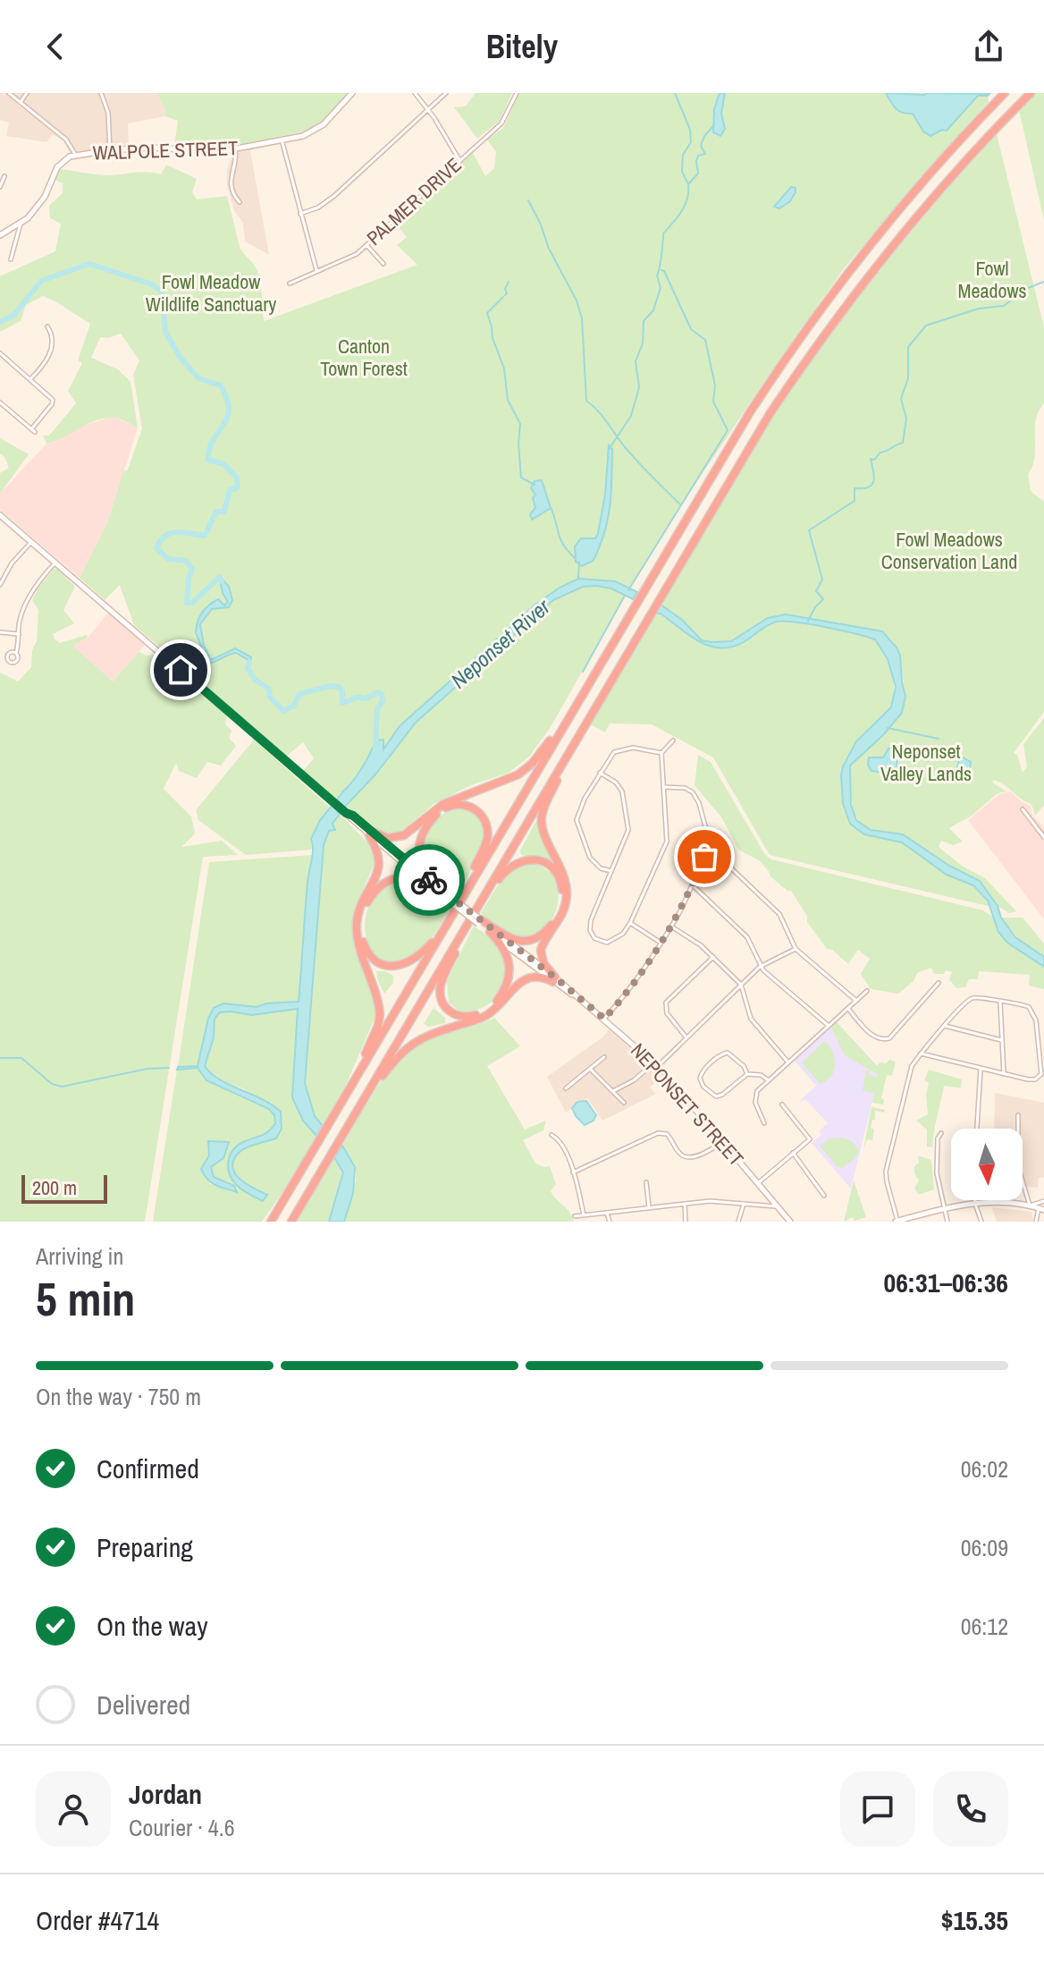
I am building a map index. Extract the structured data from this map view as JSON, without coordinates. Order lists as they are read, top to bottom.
{
  "streets": {
    "main road": ["WALPOLE STREET", "NEPONSET STREET"],
    "street": ["PALMER DRIVE"]
  },
  "water": ["Neponset River"],
  "parks": [
    "Fowl Meadows",
    "Fowl Meadow Wildlife Sanctuary",
    "Canton Town Forest",
    "Fowl Meadows Conservation Land",
    "Neponset Valley Lands"
  ],
  "scale_bar": "200 m",
  "north": "bottom",
  "page": {
    "header": "Bitely",
    "scale": "200 m",
    "heading": ["5 min", "Arriving in", "06:31–06:36"],
    "panel": [
      "Jordan",
      "Courier · 4.6",
      "Order #4714",
      "$15.35"
    ],
    "bar": "On the way · 750 m",
    "list": [
      ["Confirmed", "06:02"],
      ["Preparing", "06:09"],
      ["On the way", "06:12"],
      "Delivered"
    ]
  }
}
